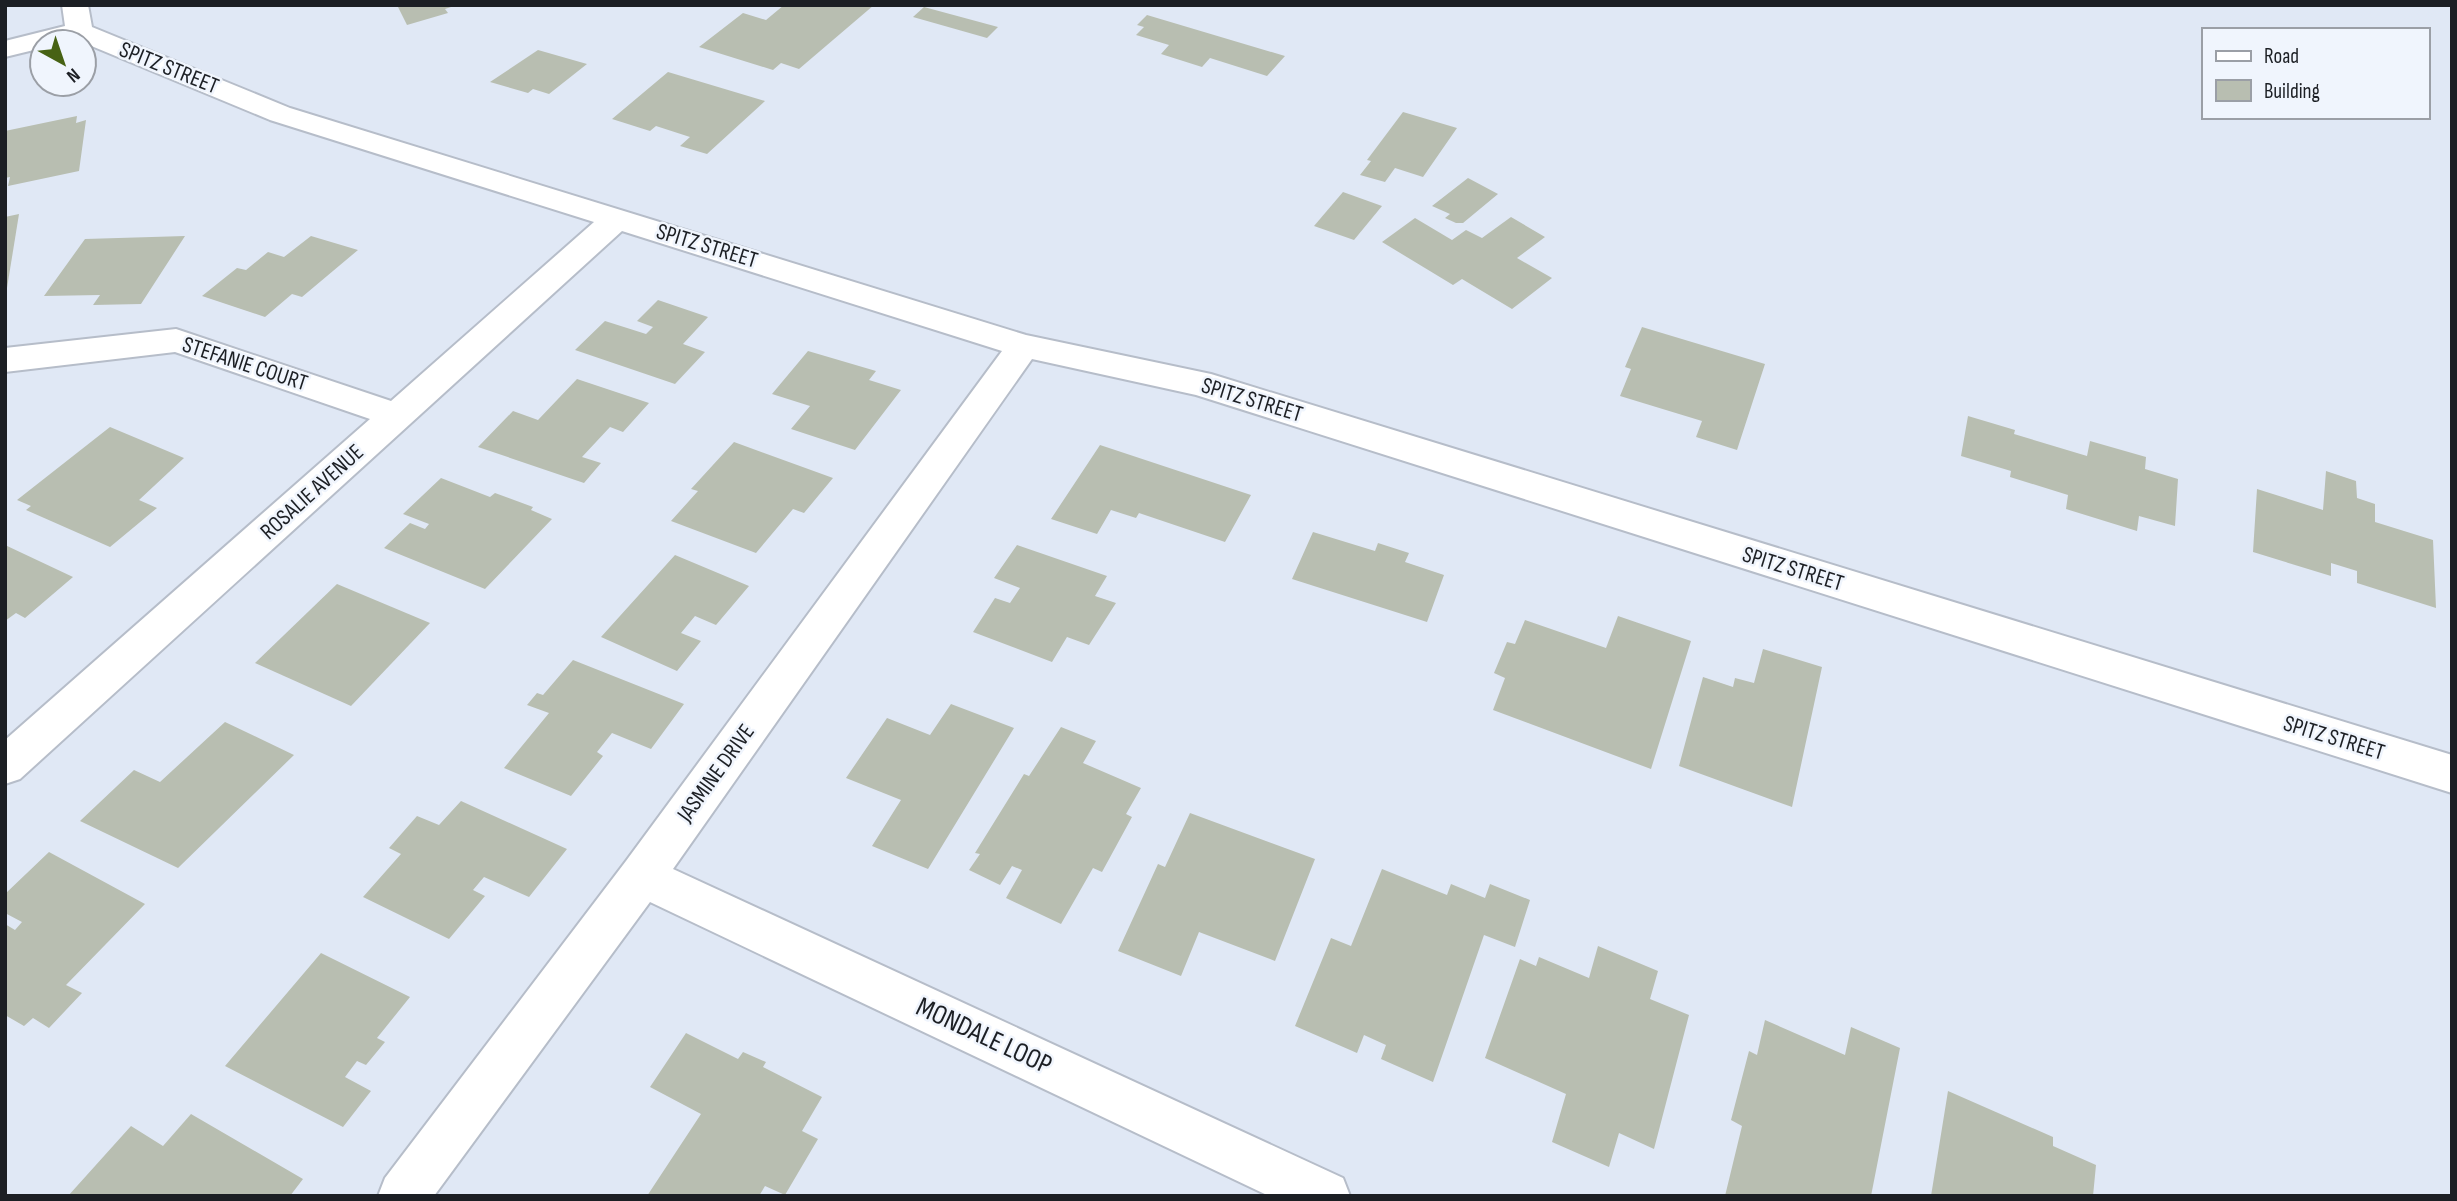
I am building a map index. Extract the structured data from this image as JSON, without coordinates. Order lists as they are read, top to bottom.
{
  "streets": {
    "street": [
      "SPITZ STREET",
      "STEFANIE COURT",
      "ROSALIE AVENUE",
      "JASMINE DRIVE",
      "MONDALE LOOP"
    ]
  },
  "crossings": [
    ["SPITZ STREET", "ROSALIE AVENUE"],
    ["SPITZ STREET", "JASMINE DRIVE"],
    ["STEFANIE COURT", "ROSALIE AVENUE"],
    ["JASMINE DRIVE", "MONDALE LOOP"]
  ],
  "legend": ["Road", "Building"],
  "north": "bottom right"
}
